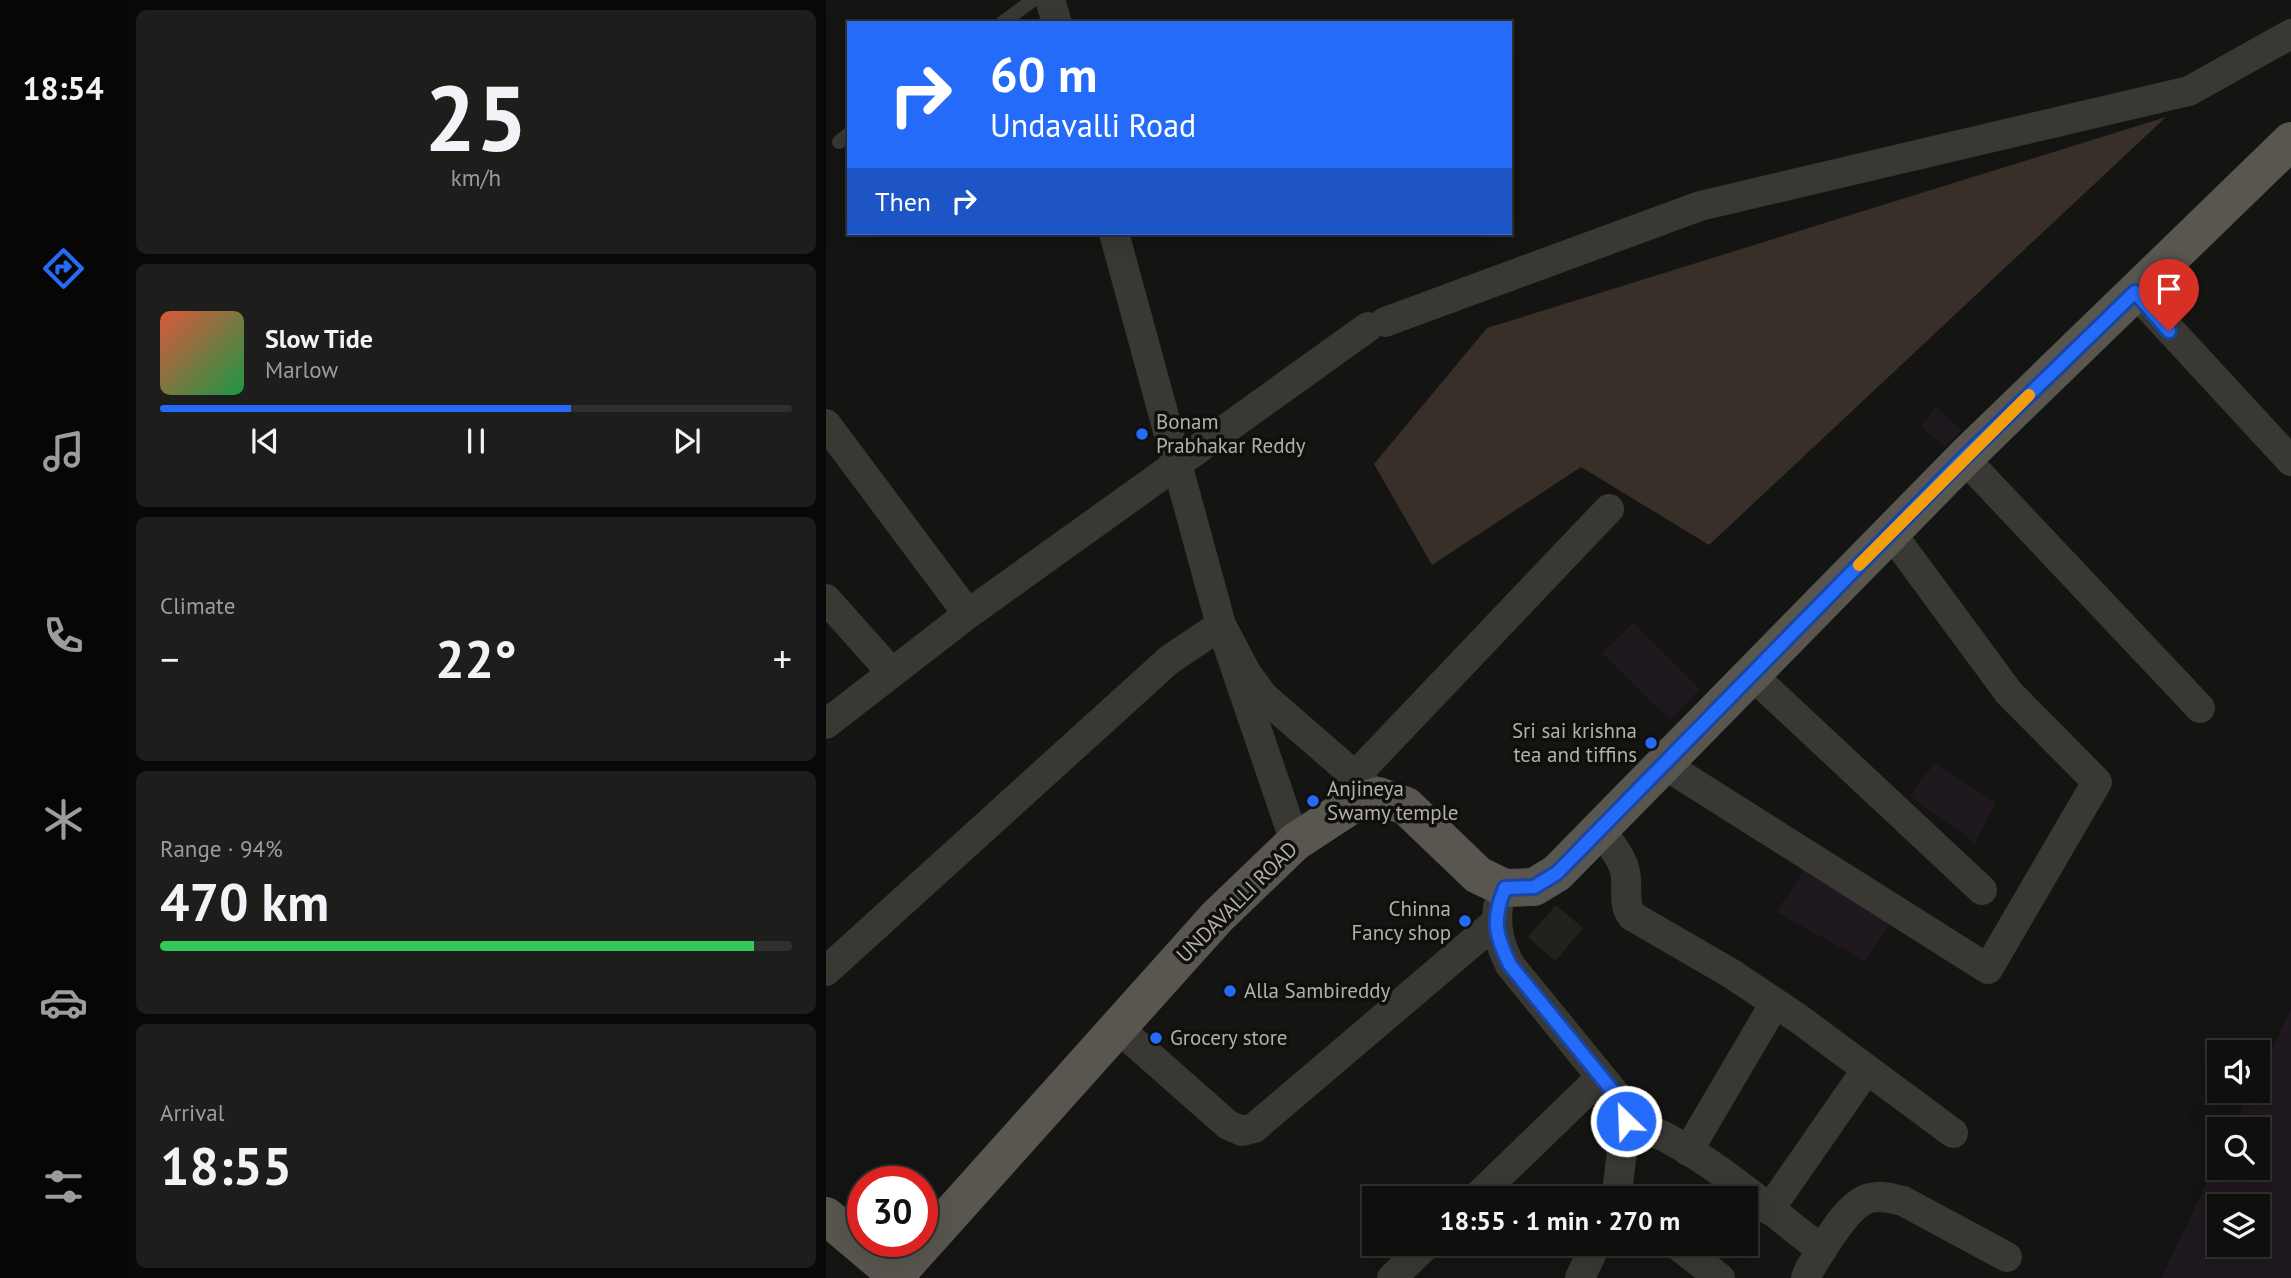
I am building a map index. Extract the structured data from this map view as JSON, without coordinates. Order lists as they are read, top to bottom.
{
  "streets": {
    "main road": ["UNDAVALLI ROAD"]
  },
  "places": [
    "Bonam Prabhakar Reddy",
    "Sri sai krishna tea and tiffins",
    "Anjineya Swamy temple",
    "Chinna Fancy shop",
    "Alla Sambireddy",
    "Grocery store"
  ],
  "page": {
    "tabs": "18:54",
    "tile": [
      ["25", "km/h"],
      "Climate",
      ["Range · 94%", "470 km"],
      ["Arrival", "18:55"]
    ],
    "turn": ["60 m", "Undavalli Road"],
    "then": "Then",
    "song": ["Slow Tide", "Marlow"],
    "heat": ["−", "22°", "+"],
    "limit": "30",
    "trip": "18:55 · 1 min · 270 m"
  }
}
